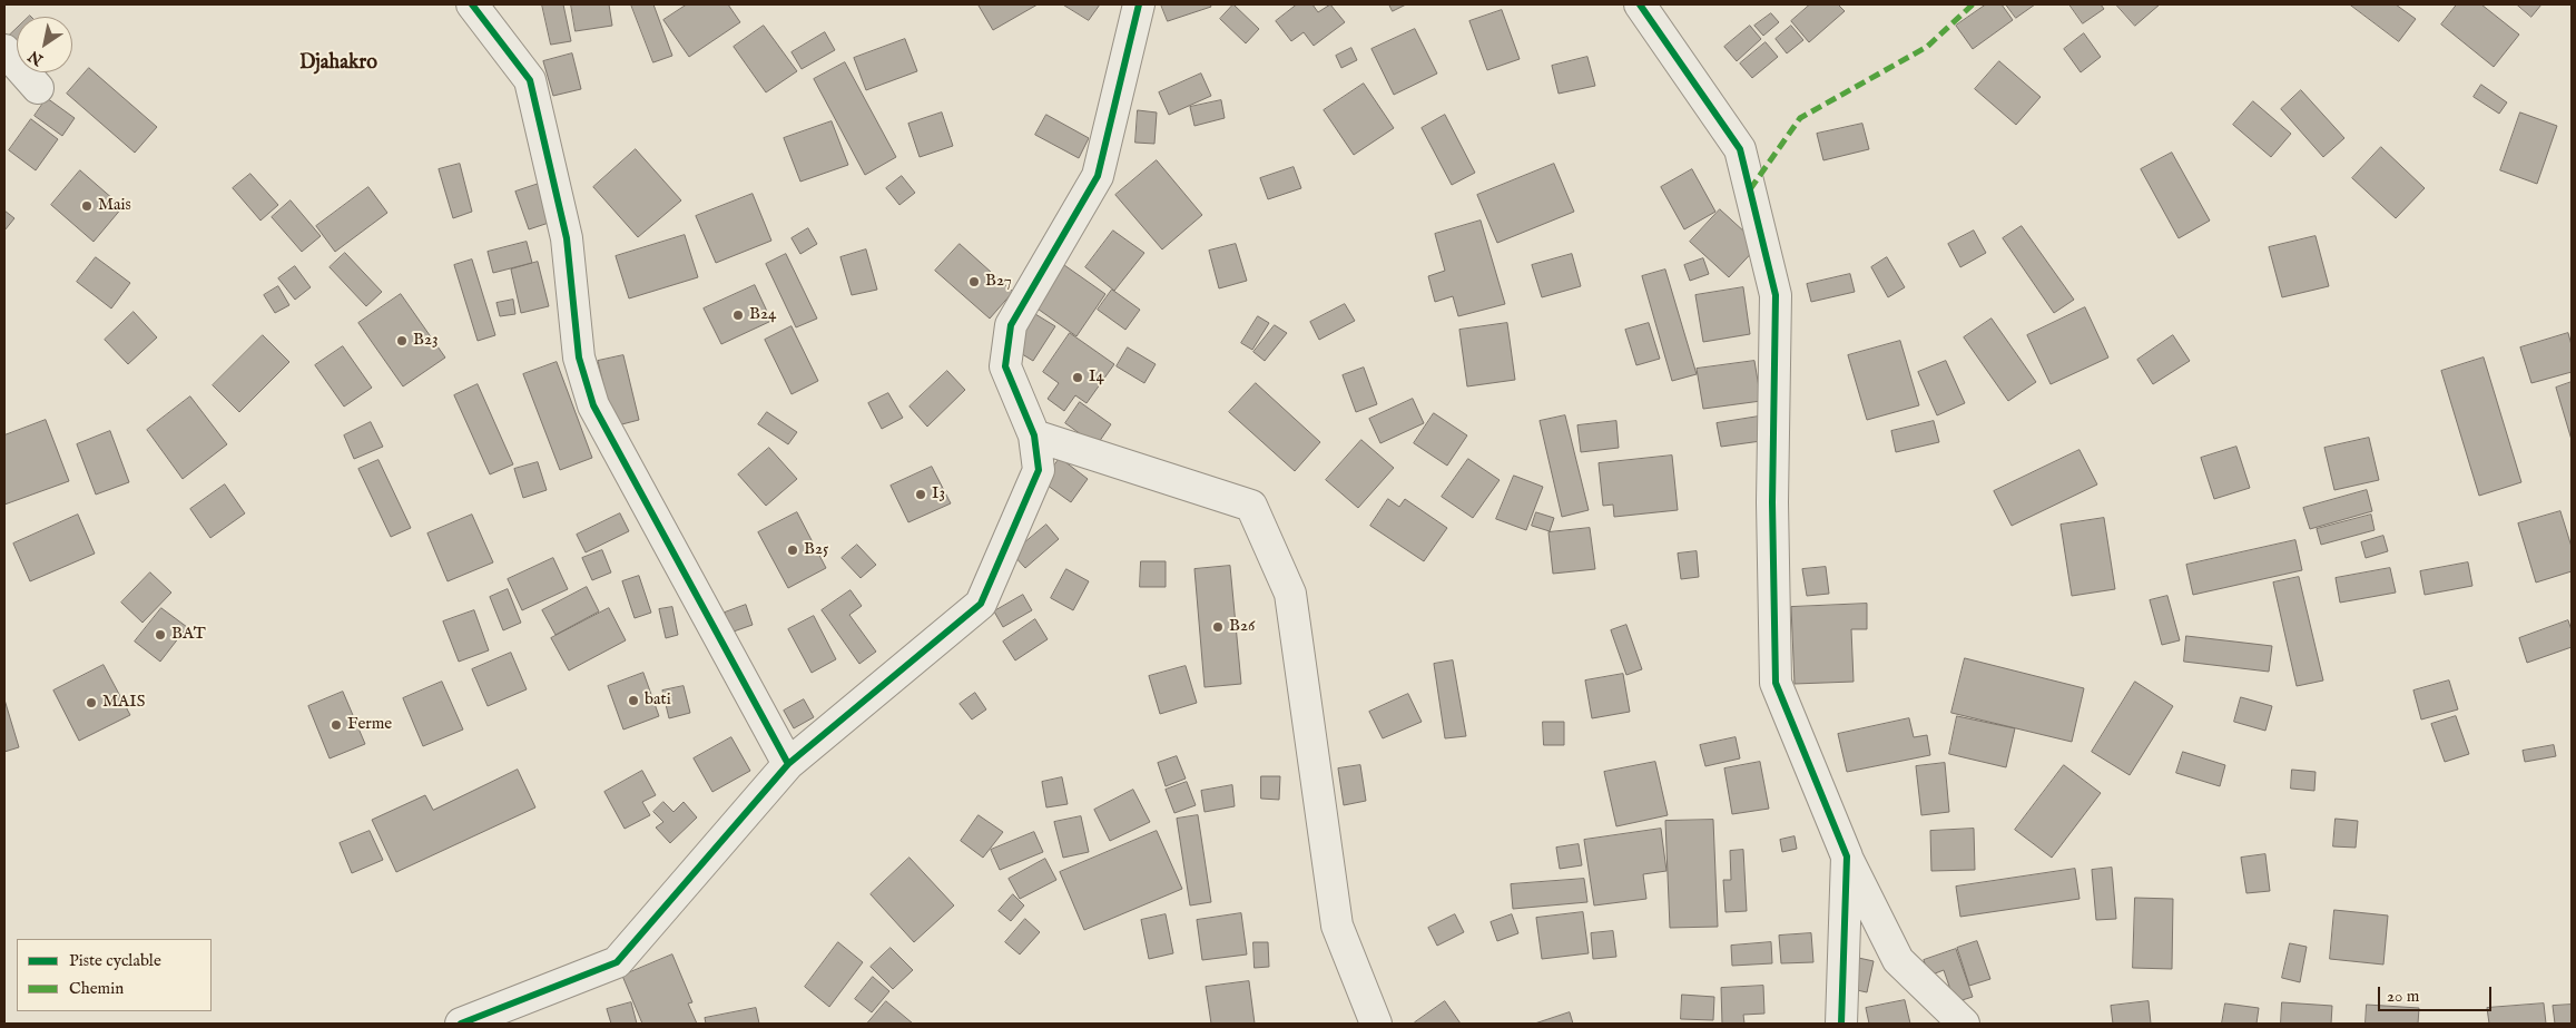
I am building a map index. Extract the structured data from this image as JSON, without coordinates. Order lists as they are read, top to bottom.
{
  "districts": ["Djahakro"],
  "places": [
    "Mais",
    "B27",
    "B24",
    "B23",
    "I4",
    "I3",
    "B25",
    "B26",
    "BAT",
    "bati",
    "MAIS",
    "Ferme"
  ],
  "legend": ["Piste cyclable", "Chemin"],
  "scale_bar": "20 m",
  "north": "bottom left"
}
